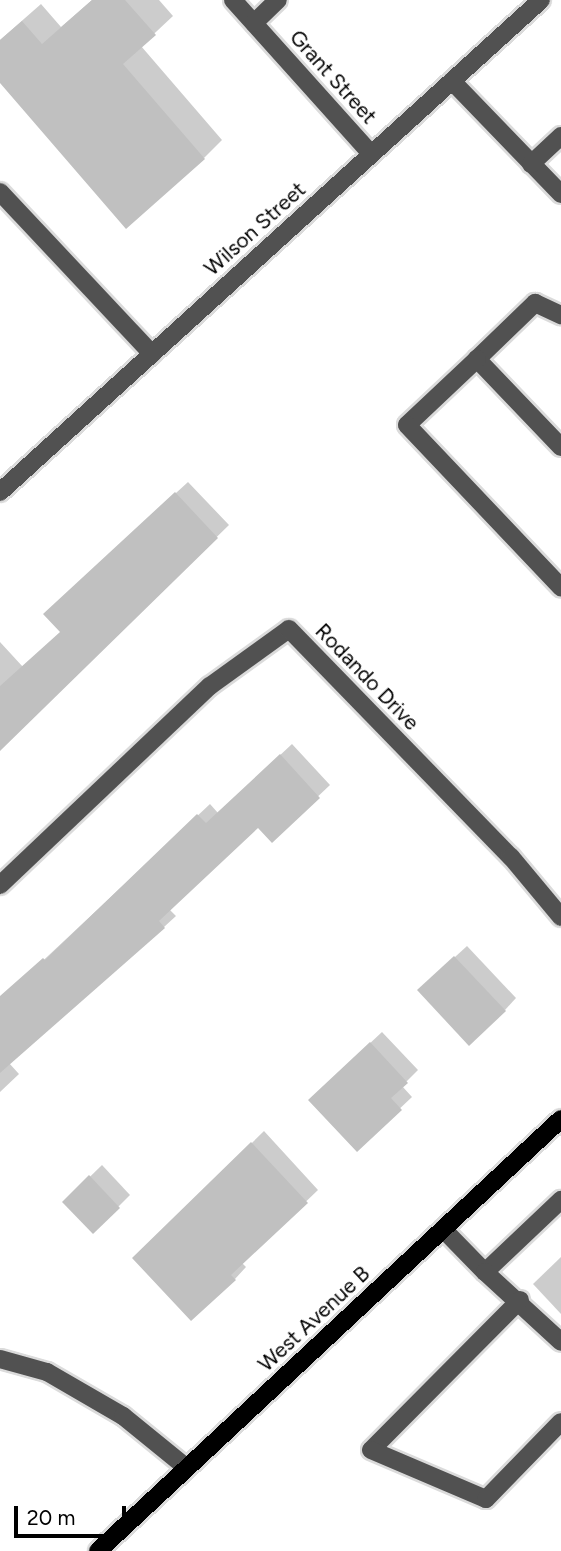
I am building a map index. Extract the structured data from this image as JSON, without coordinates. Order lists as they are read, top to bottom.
{
  "streets": {
    "main road": ["West Avenue B"],
    "street": ["Grant Street", "Wilson Street", "Rodando Drive"]
  },
  "crossings": [
    ["Grant Street", "Wilson Street"]
  ],
  "scale_bar": "20 m"
}
